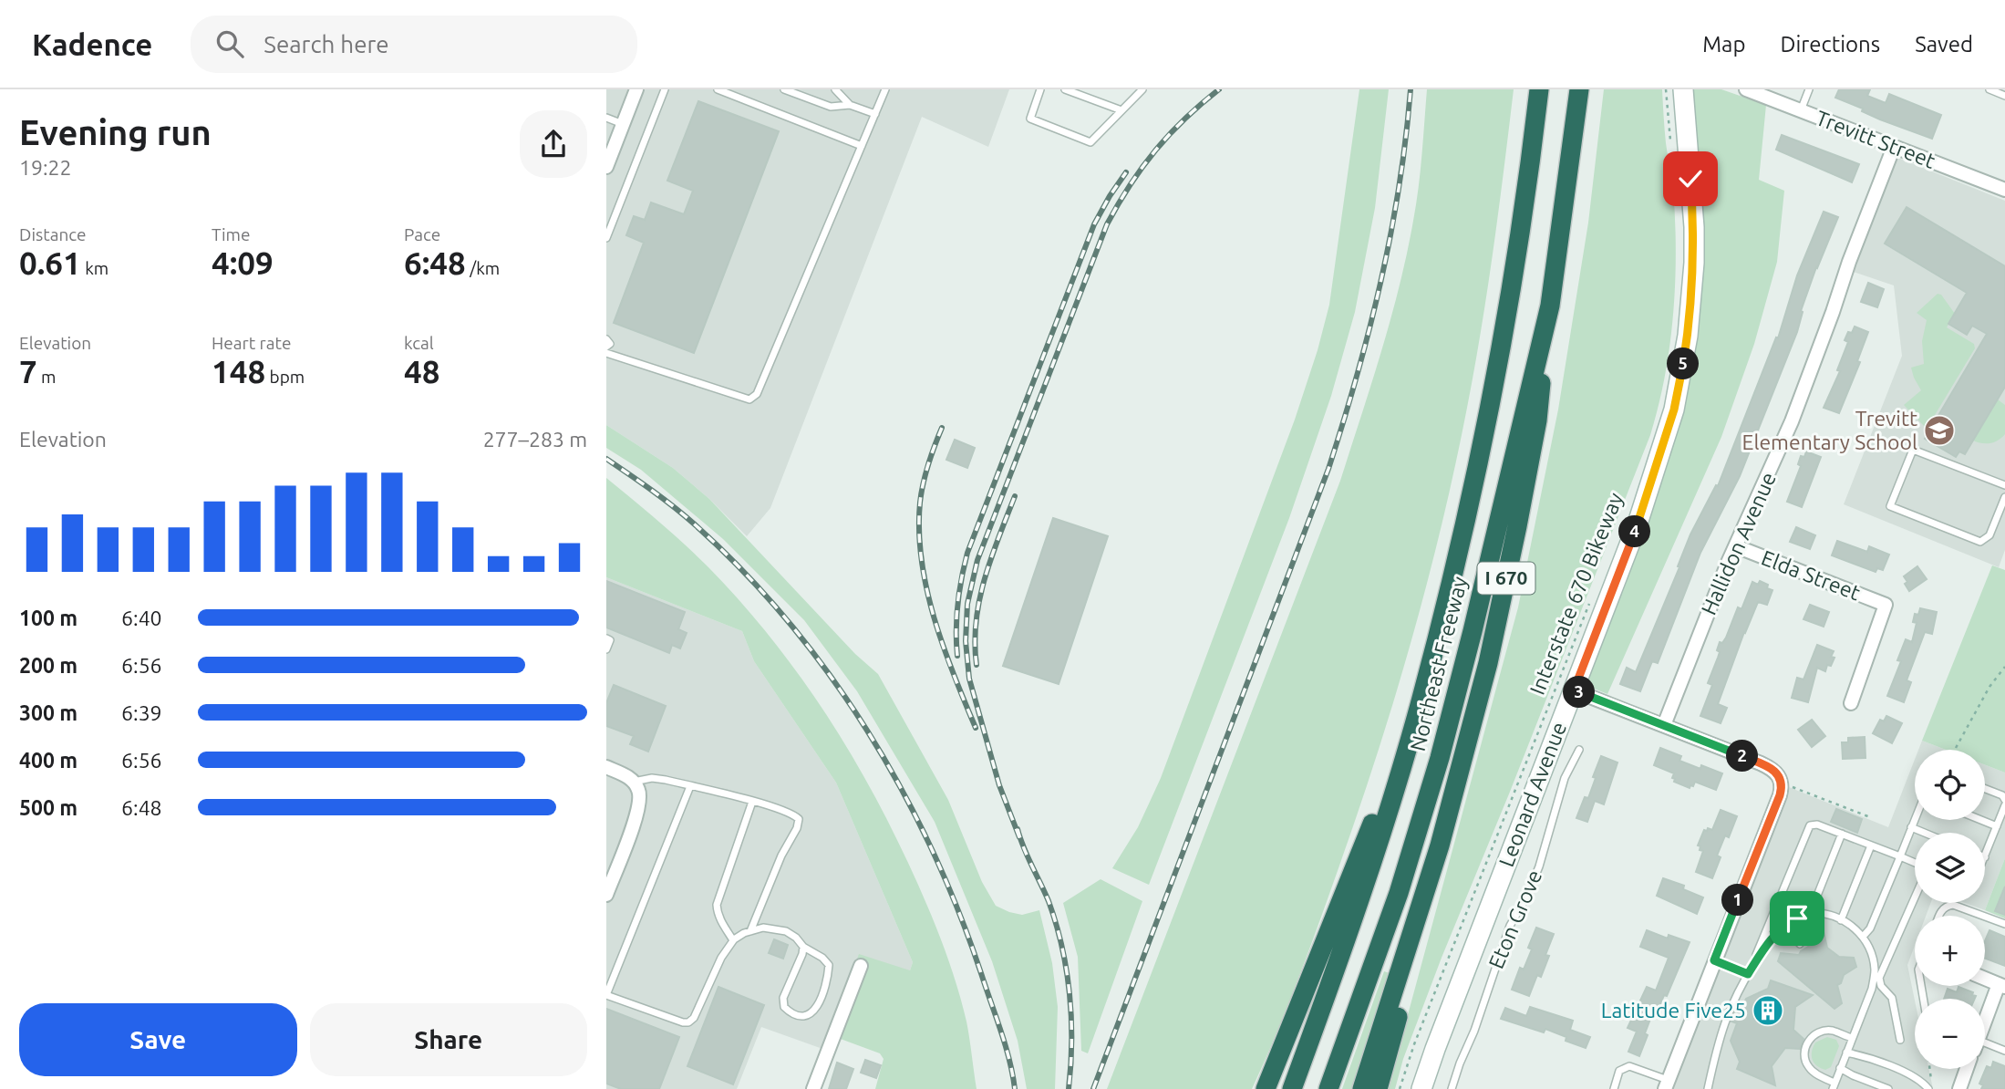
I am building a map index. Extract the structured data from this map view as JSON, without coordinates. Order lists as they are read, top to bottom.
{
  "streets": {
    "highway": ["I 670", "Northeast Freeway"],
    "street": [
      "Trevitt Street",
      "Hallidon Avenue",
      "Elda Street",
      "Leonard Avenue"
    ],
    "lane": ["Eton Grove"],
    "path": ["Interstate 670 Bikeway"]
  },
  "crossings": [
    ["Trevitt Street", "Hallidon Avenue"],
    ["Hallidon Avenue", "Elda Street"],
    ["I 670", "Northeast Freeway"]
  ],
  "places": {
    "school or university": ["Trevitt Elementary School"],
    "building": ["Latitude Five25"]
  },
  "page": {
    "header": "Kadence",
    "search": "Search here",
    "nav": ["Map", "Directions", "Saved"],
    "heading": ["Evening run", "19:22"],
    "stats": [
      ["Distance", "0.61 km"],
      ["Time", "4:09"],
      ["Pace", "6:48 /km"],
      ["Elevation", "7 m"],
      ["Heart rate", "148 bpm"],
      ["kcal", "48"]
    ],
    "pins": [
      "5",
      "4",
      "3",
      "2",
      "1"
    ],
    "chart": ["Elevation", "277–283 m"],
    "list": [
      {
        "name": "100 m",
        "note": "6:40"
      },
      {
        "name": "200 m",
        "note": "6:56"
      },
      {
        "name": "300 m",
        "note": "6:39"
      },
      {
        "name": "400 m",
        "note": "6:56"
      },
      {
        "name": "500 m",
        "note": "6:48"
      }
    ],
    "map_buttons": ["+", "−"],
    "buttons": ["Save", "Share"]
  }
}
